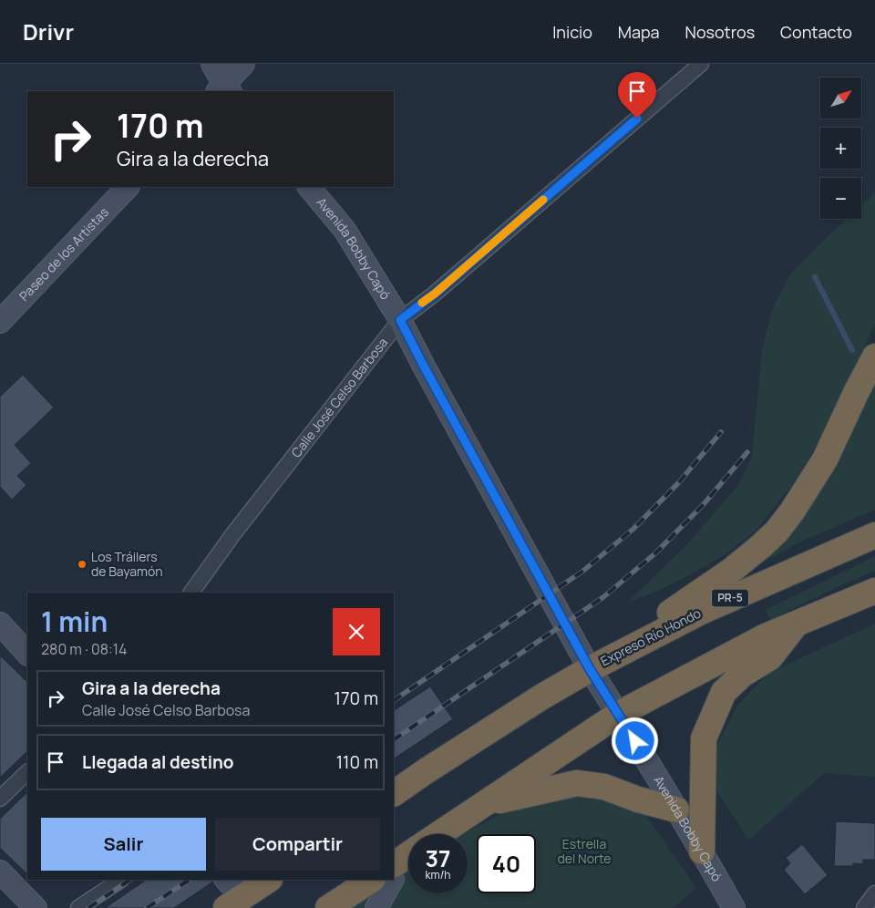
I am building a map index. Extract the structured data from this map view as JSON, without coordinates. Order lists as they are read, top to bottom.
{
  "streets": {
    "highway": ["PR-5", "Expreso Río Hondo"],
    "street": ["Avenida Bobby Capó", "Paseo de los Artistas", "Calle José Celso Barbosa"]
  },
  "crossings": [
    ["Avenida Bobby Capó", "Calle José Celso Barbosa"],
    ["Avenida Bobby Capó", "Expreso Río Hondo"]
  ],
  "parks": ["Estrella del Norte"],
  "places": ["Los Tráilers de Bayamón"],
  "north": "top right",
  "page": {
    "header": "Drivr",
    "nav": [
      "Inicio",
      "Mapa",
      "Nosotros",
      "Contacto"
    ],
    "map_buttons": ["+", "−"],
    "turn": ["170 m", "Gira a la derecha"],
    "heading": ["1 min", "280 m · 08:14"],
    "list": [
      {
        "name": "Gira a la derecha",
        "note": "Calle José Celso Barbosa",
        "value": "170 m"
      },
      {
        "name": "Llegada al destino",
        "value": "110 m"
      }
    ],
    "buttons": ["Salir", "Compartir"],
    "speed": "37 km/h",
    "limit": "40"
  }
}
